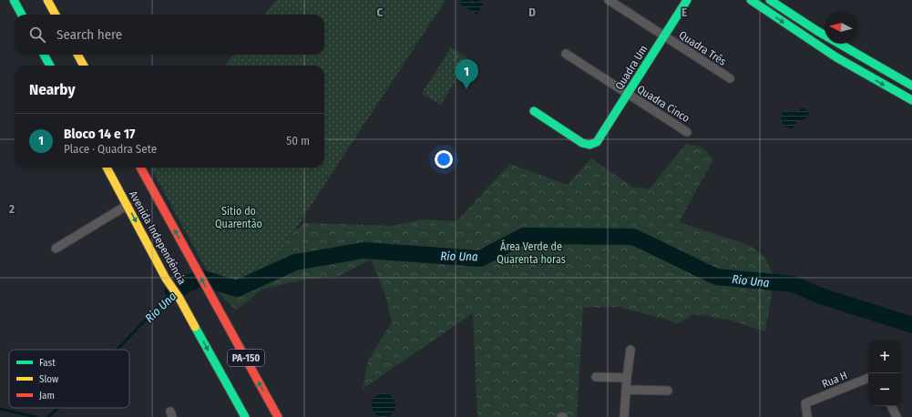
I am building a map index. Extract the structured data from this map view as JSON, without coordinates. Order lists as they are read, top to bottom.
{
  "streets": {
    "main road": ["Quadra Um", "Avenida Independência", "PA-150"],
    "street": ["Quadra Três", "Quadra Cinco", "Rua H"]
  },
  "crossings": [
    ["Quadra Três", "Quadra Um"],
    ["Quadra Um", "Quadra Cinco"]
  ],
  "water": ["Rio Una"],
  "parks": ["Sitio do Quarentão", "Área Verde de Quarenta horas"],
  "legend": ["Fast", "Slow", "Jam"],
  "north": "left",
  "page": {
    "search": "Search here",
    "pins": "1",
    "heading": "Nearby",
    "list": [
      {
        "mark": "1",
        "name": "Bloco 14 e 17",
        "note": "Place · Quadra Sete",
        "value": "50 m"
      }
    ],
    "map_buttons": ["+", "−"]
  },
  "grid": {
    "columns": ["C", "D", "E"],
    "rows": ["2"]
  }
}
